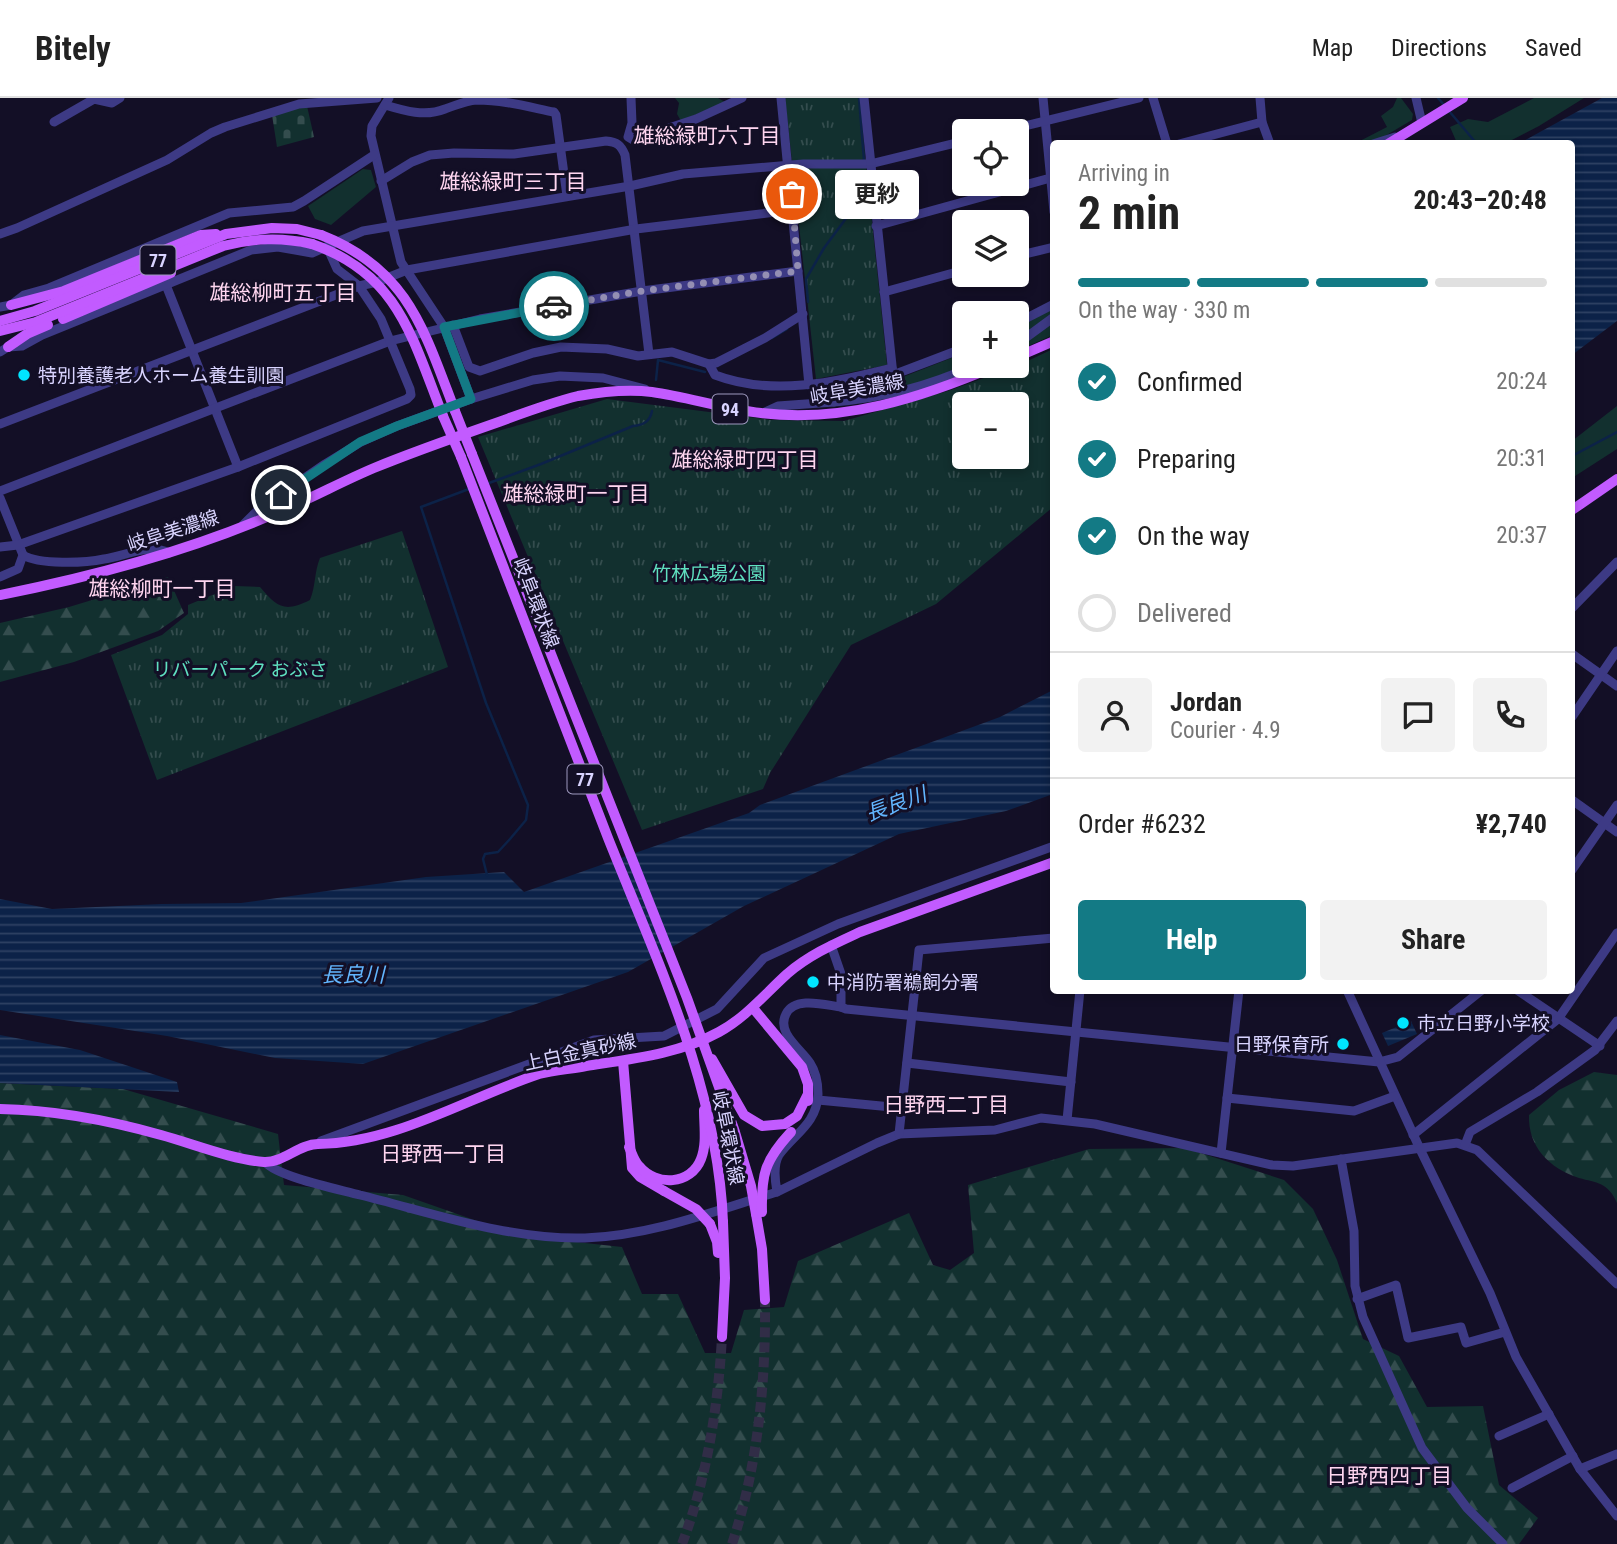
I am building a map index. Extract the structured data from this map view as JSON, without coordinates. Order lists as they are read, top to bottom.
{
  "streets": {
    "main road": [
      "77",
      "岐阜美濃線",
      "94",
      "岐阜環状線",
      "上白金真砂線"
    ]
  },
  "crossings": [
    ["77", "岐阜環状線"],
    ["77", "上白金真砂線"],
    ["岐阜美濃線", "岐阜環状線"]
  ],
  "districts": [
    "雄総緑町六丁目",
    "雄総緑町三丁目",
    "雄総柳町五丁目",
    "雄総緑町四丁目",
    "雄総緑町一丁目",
    "雄総柳町一丁目",
    "日野西二丁目",
    "日野西一丁目",
    "日野西四丁目"
  ],
  "water": ["長良川"],
  "parks": ["竹林広場公園", "リバーパーク おぶさ"],
  "places": [
    "更紗",
    "特別養護老人ホーム養生訓園",
    "中消防署鵜飼分署",
    "市立日野小学校",
    "日野保育所"
  ],
  "page": {
    "header": "Bitely",
    "nav": ["Map", "Directions", "Saved"],
    "map_buttons": ["+", "−"],
    "heading": ["2 min", "Arriving in", "20:43–20:48"],
    "panel": [
      "Jordan",
      "Courier · 4.9",
      "Order #6232",
      "¥2,740"
    ],
    "bubble": "更紗",
    "bar": "On the way · 330 m",
    "list": [
      ["Confirmed", "20:24"],
      ["Preparing", "20:31"],
      ["On the way", "20:37"],
      "Delivered"
    ],
    "buttons": ["Help", "Share"]
  }
}
